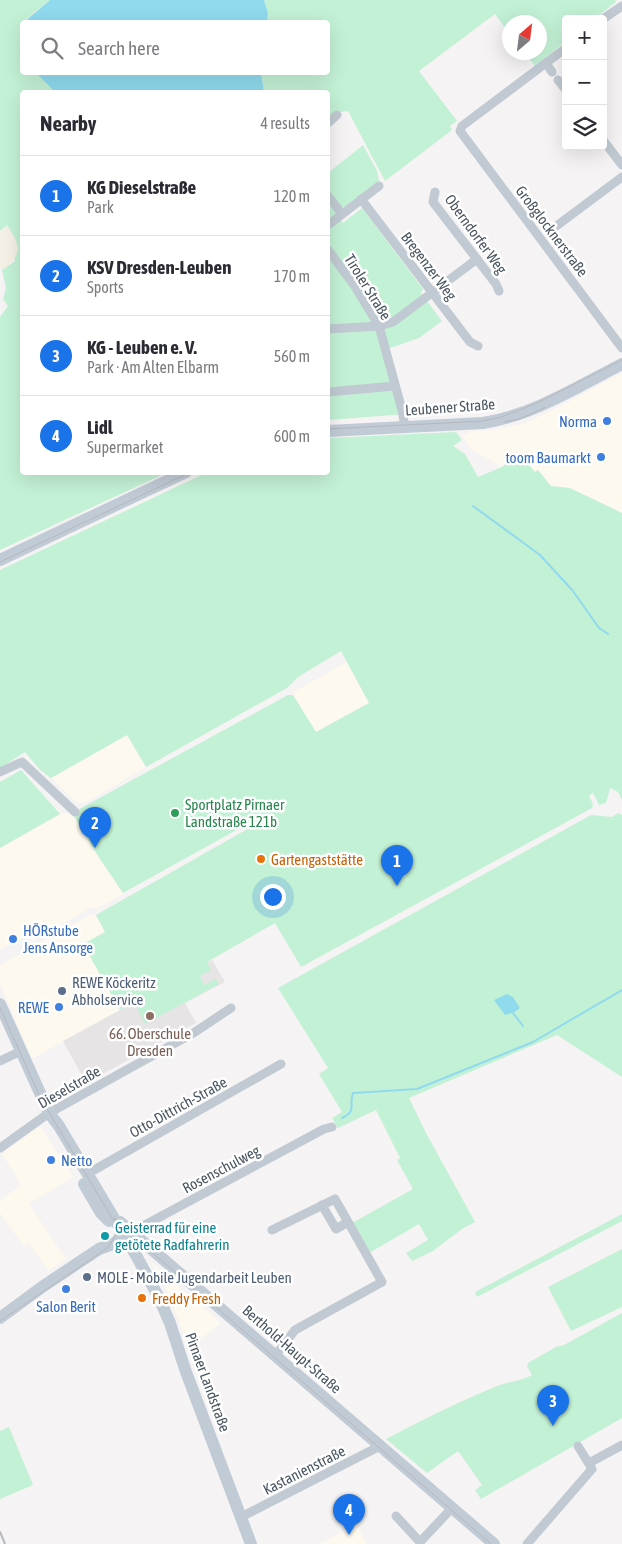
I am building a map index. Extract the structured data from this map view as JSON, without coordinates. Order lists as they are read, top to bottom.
{
  "streets": {
    "street": [
      "Großglocknerstraße",
      "Oberndorfer Weg",
      "Bregenzer Weg",
      "Tiroler Straße",
      "Leubener Straße",
      "Dieselstraße",
      "Otto-Dittrich-Straße",
      "Rosenschulweg",
      "Berthold-Haupt-Straße",
      "Pirnaer Landstraße",
      "Kastanienstraße"
    ]
  },
  "crossings": [
    ["Tiroler Straße", "Leubener Straße"],
    ["Dieselstraße", "Pirnaer Landstraße"],
    ["Otto-Dittrich-Straße", "Pirnaer Landstraße"],
    ["Rosenschulweg", "Berthold-Haupt-Straße"],
    ["Rosenschulweg", "Pirnaer Landstraße"],
    ["Berthold-Haupt-Straße", "Pirnaer Landstraße"],
    ["Berthold-Haupt-Straße", "Kastanienstraße"],
    ["Pirnaer Landstraße", "Kastanienstraße"]
  ],
  "places": [
    "Norma",
    "toom Baumarkt",
    "Sportplatz Pirnaer Landstraße 121b",
    "Gartengaststätte",
    "HÖRstube Jens Ansorge",
    "REWE Köckeritz Abholservice",
    "REWE",
    "66. Oberschule Dresden",
    "Netto",
    "Geisterrad für eine getötete Radfahrerin",
    "MOLE - Mobile Jugendarbeit Leuben",
    "Salon Berit",
    "Freddy Fresh"
  ],
  "north": "top right",
  "page": {
    "map_buttons": ["+", "−"],
    "search": "Search here",
    "heading": ["Nearby", "4 results"],
    "list": [
      {
        "mark": "1",
        "name": "KG Dieselstraße",
        "note": "Park",
        "value": "120 m"
      },
      {
        "mark": "2",
        "name": "KSV Dresden-Leuben",
        "note": "Sports",
        "value": "170 m"
      },
      {
        "mark": "3",
        "name": "KG - Leuben e. V.",
        "note": "Park · Am Alten Elbarm",
        "value": "560 m"
      },
      {
        "mark": "4",
        "name": "Lidl",
        "note": "Supermarket",
        "value": "600 m"
      }
    ],
    "pins": [
      "2",
      "1",
      "3",
      "4"
    ]
  }
}
